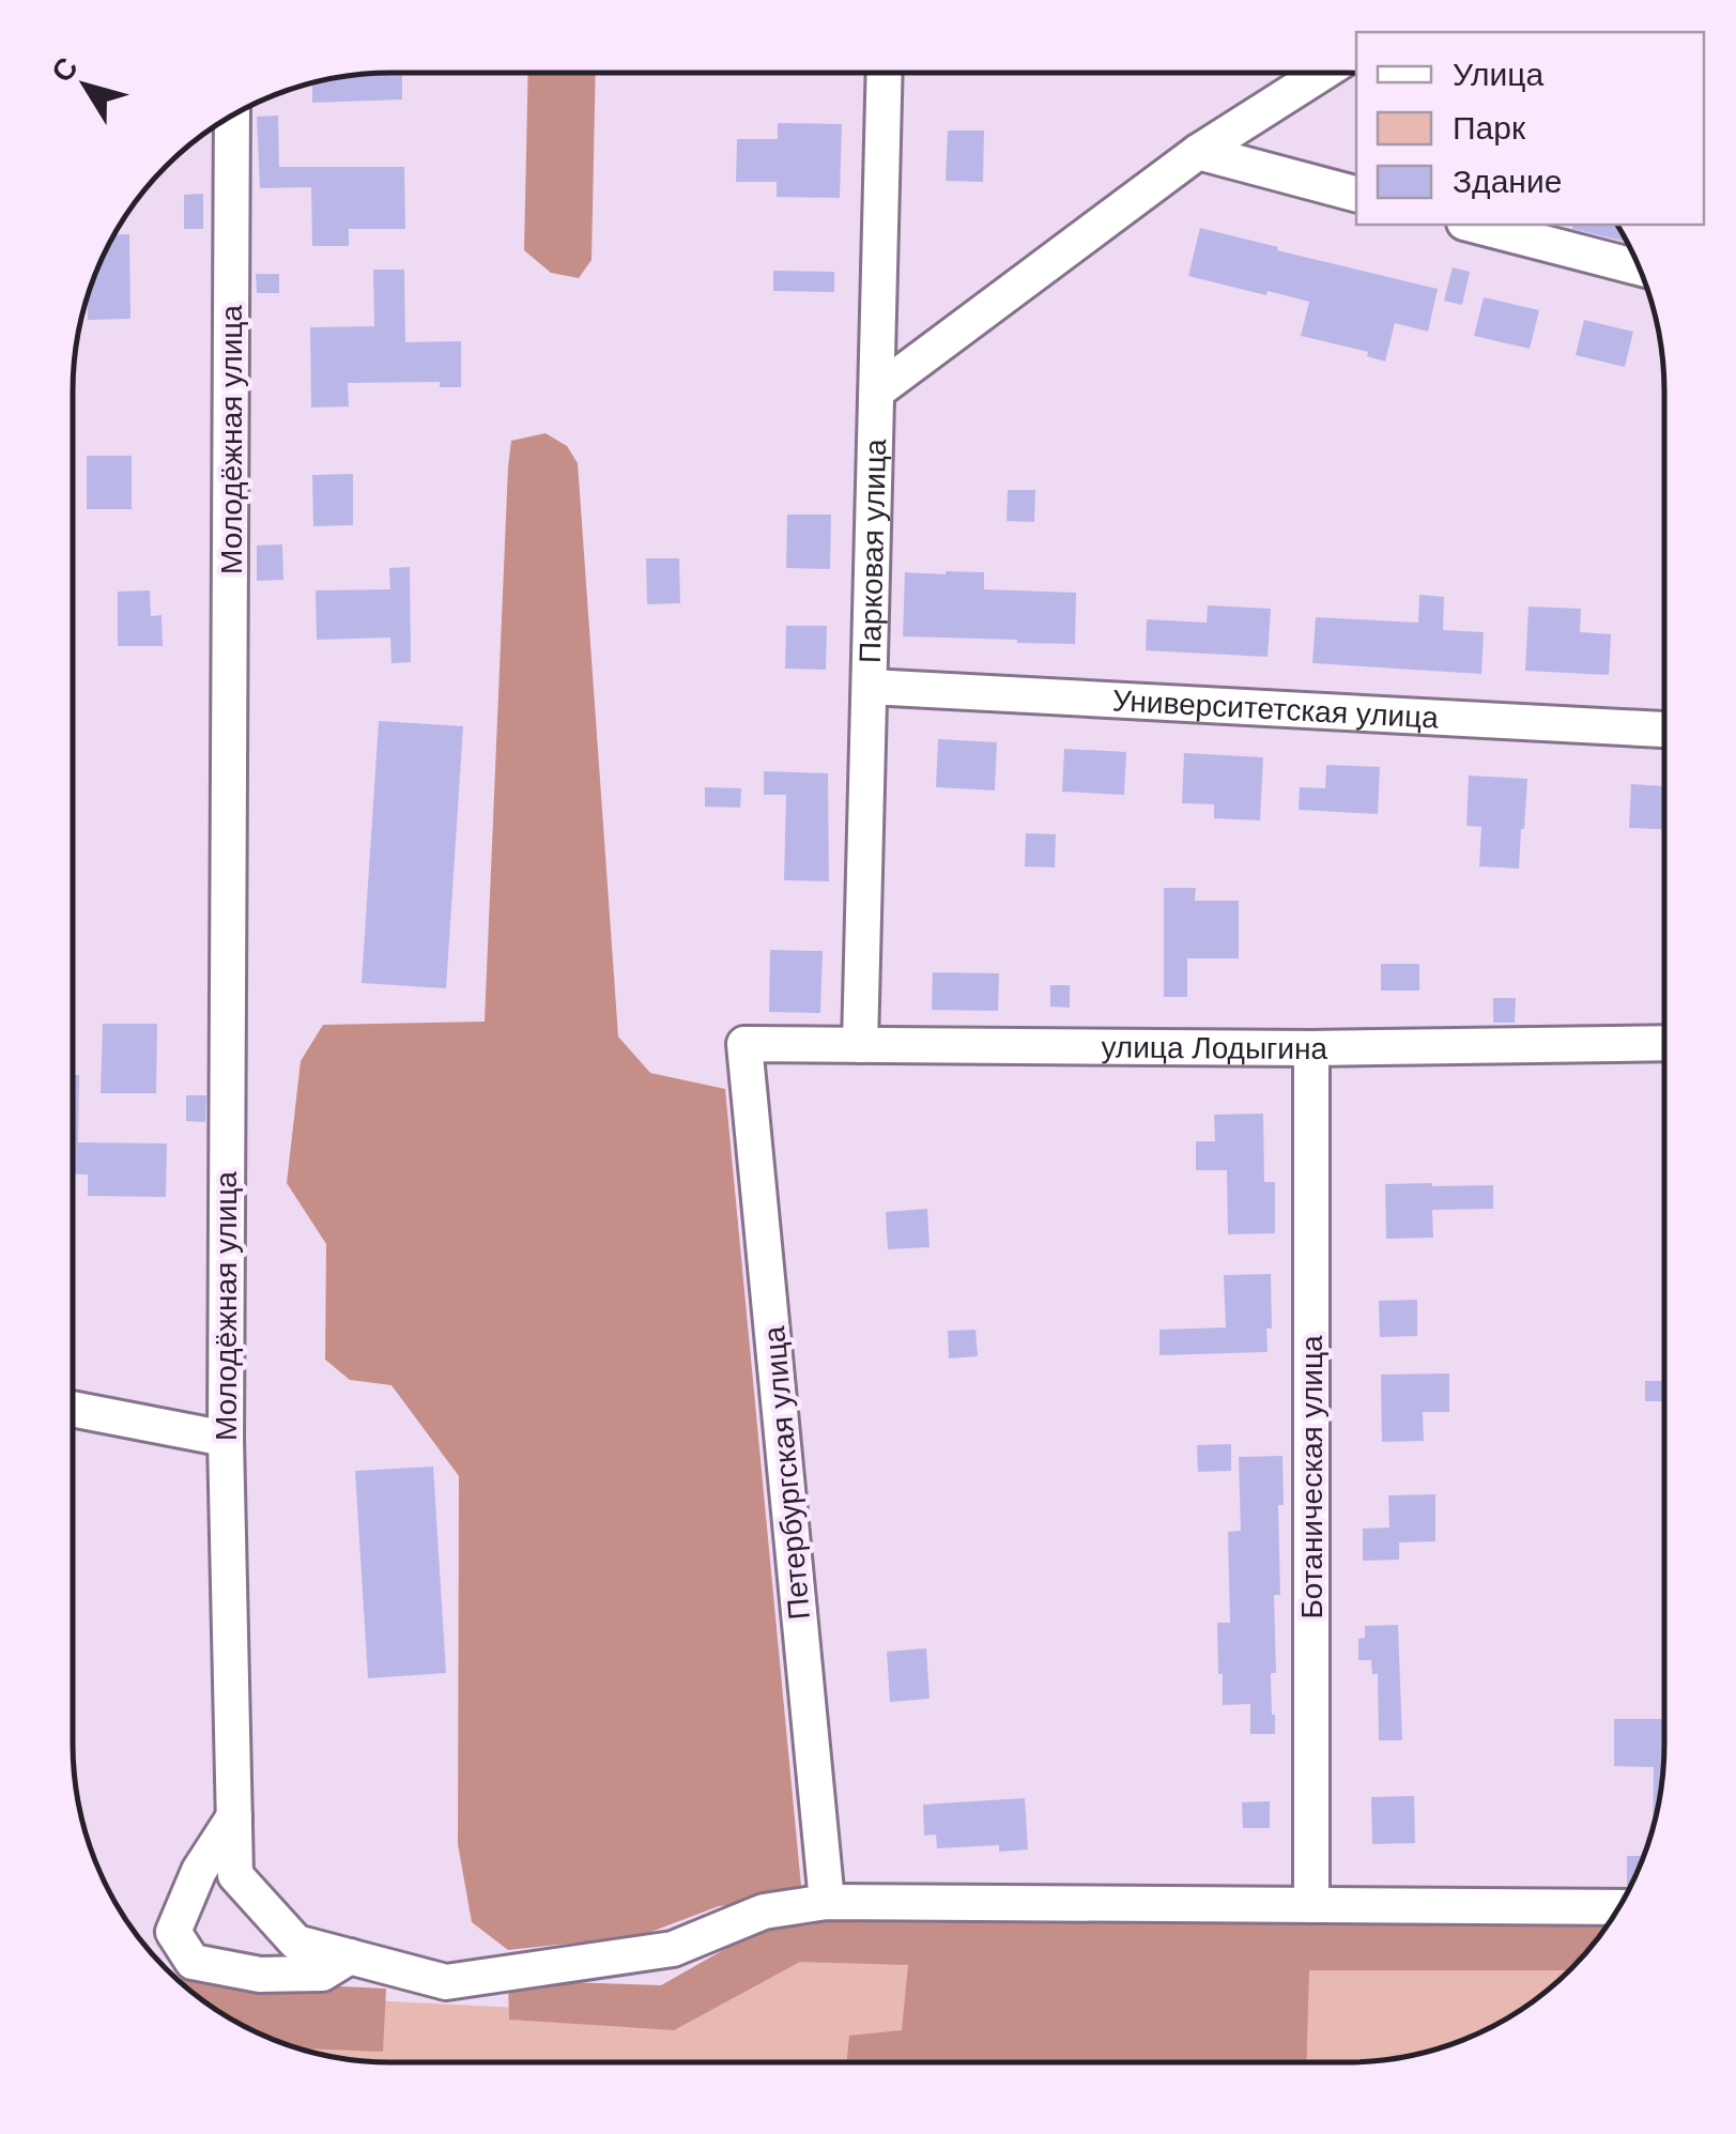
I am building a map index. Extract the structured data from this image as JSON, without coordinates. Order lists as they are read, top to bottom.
{
  "streets": {
    "street": [
      "Молодёжная улица",
      "Парковая улица",
      "Университетская улица",
      "улица Лодыгина",
      "Петербургская улица",
      "Ботаническая улица"
    ]
  },
  "crossings": [
    ["Молодёжная улица", "Петербургская улица"],
    ["Молодёжная улица", "Ботаническая улица"],
    ["Парковая улица", "Университетская улица"],
    ["Парковая улица", "улица Лодыгина"],
    ["улица Лодыгина", "Петербургская улица"],
    ["улица Лодыгина", "Ботаническая улица"]
  ],
  "legend": ["Улица", "Парк", "Здание"],
  "north": "top left"
}
